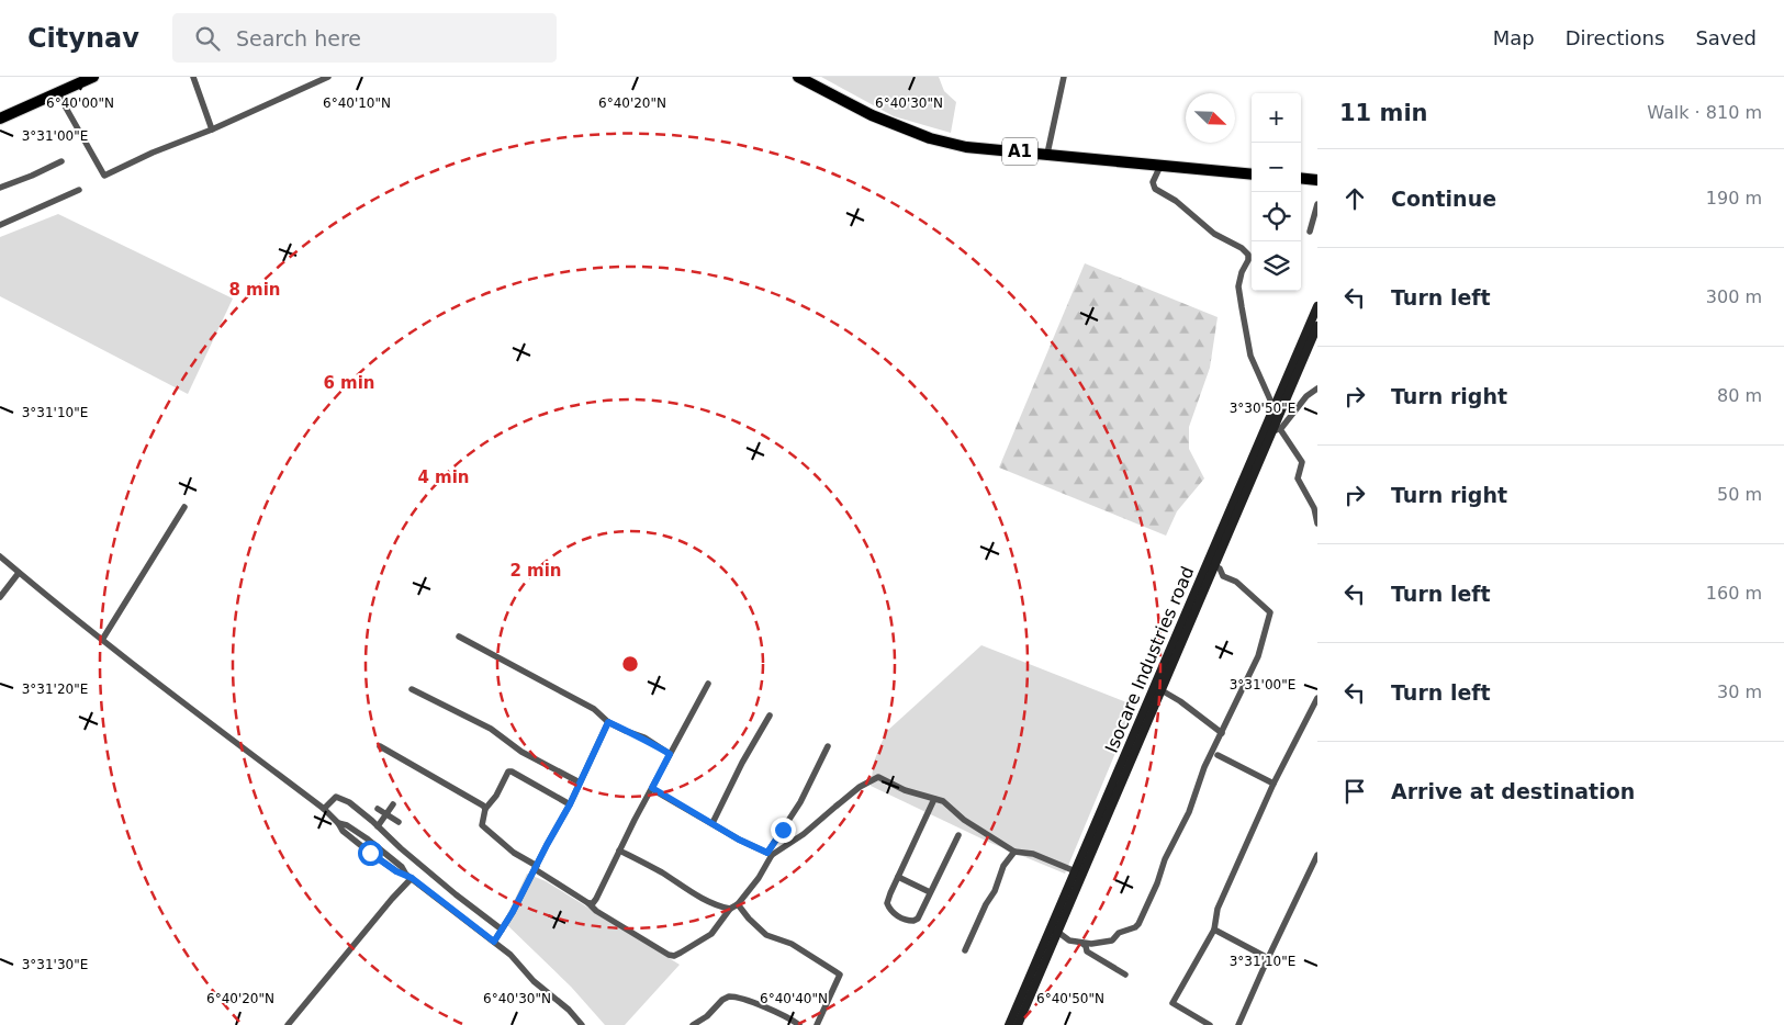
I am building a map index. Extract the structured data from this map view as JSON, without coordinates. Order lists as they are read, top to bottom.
{
  "streets": {
    "highway": ["A1"],
    "street": ["Isocare Industries road"]
  },
  "north": "bottom right",
  "page": {
    "header": "Citynav",
    "search": "Search here",
    "nav": ["Map", "Directions", "Saved"],
    "heading": ["11 min", "Walk · 810 m"],
    "map_buttons": ["+", "−"],
    "list": [
      ["Continue", "190 m"],
      ["Turn left", "300 m"],
      ["Turn right", "80 m"],
      ["Turn right", "50 m"],
      ["Turn left", "160 m"],
      ["Turn left", "30 m"],
      "Arrive at destination"
    ]
  },
  "coordinates": [
    "6°40'00\"N",
    "6°40'10\"N",
    "6°40'20\"N",
    "6°40'30\"N",
    "3°31'00\"E",
    "3°30'50\"E",
    "3°31'10\"E",
    "3°31'20\"E",
    "3°31'30\"E",
    "6°40'40\"N",
    "6°40'50\"N"
  ],
  "rings": [
    "8 min",
    "6 min",
    "4 min",
    "2 min"
  ]
}
